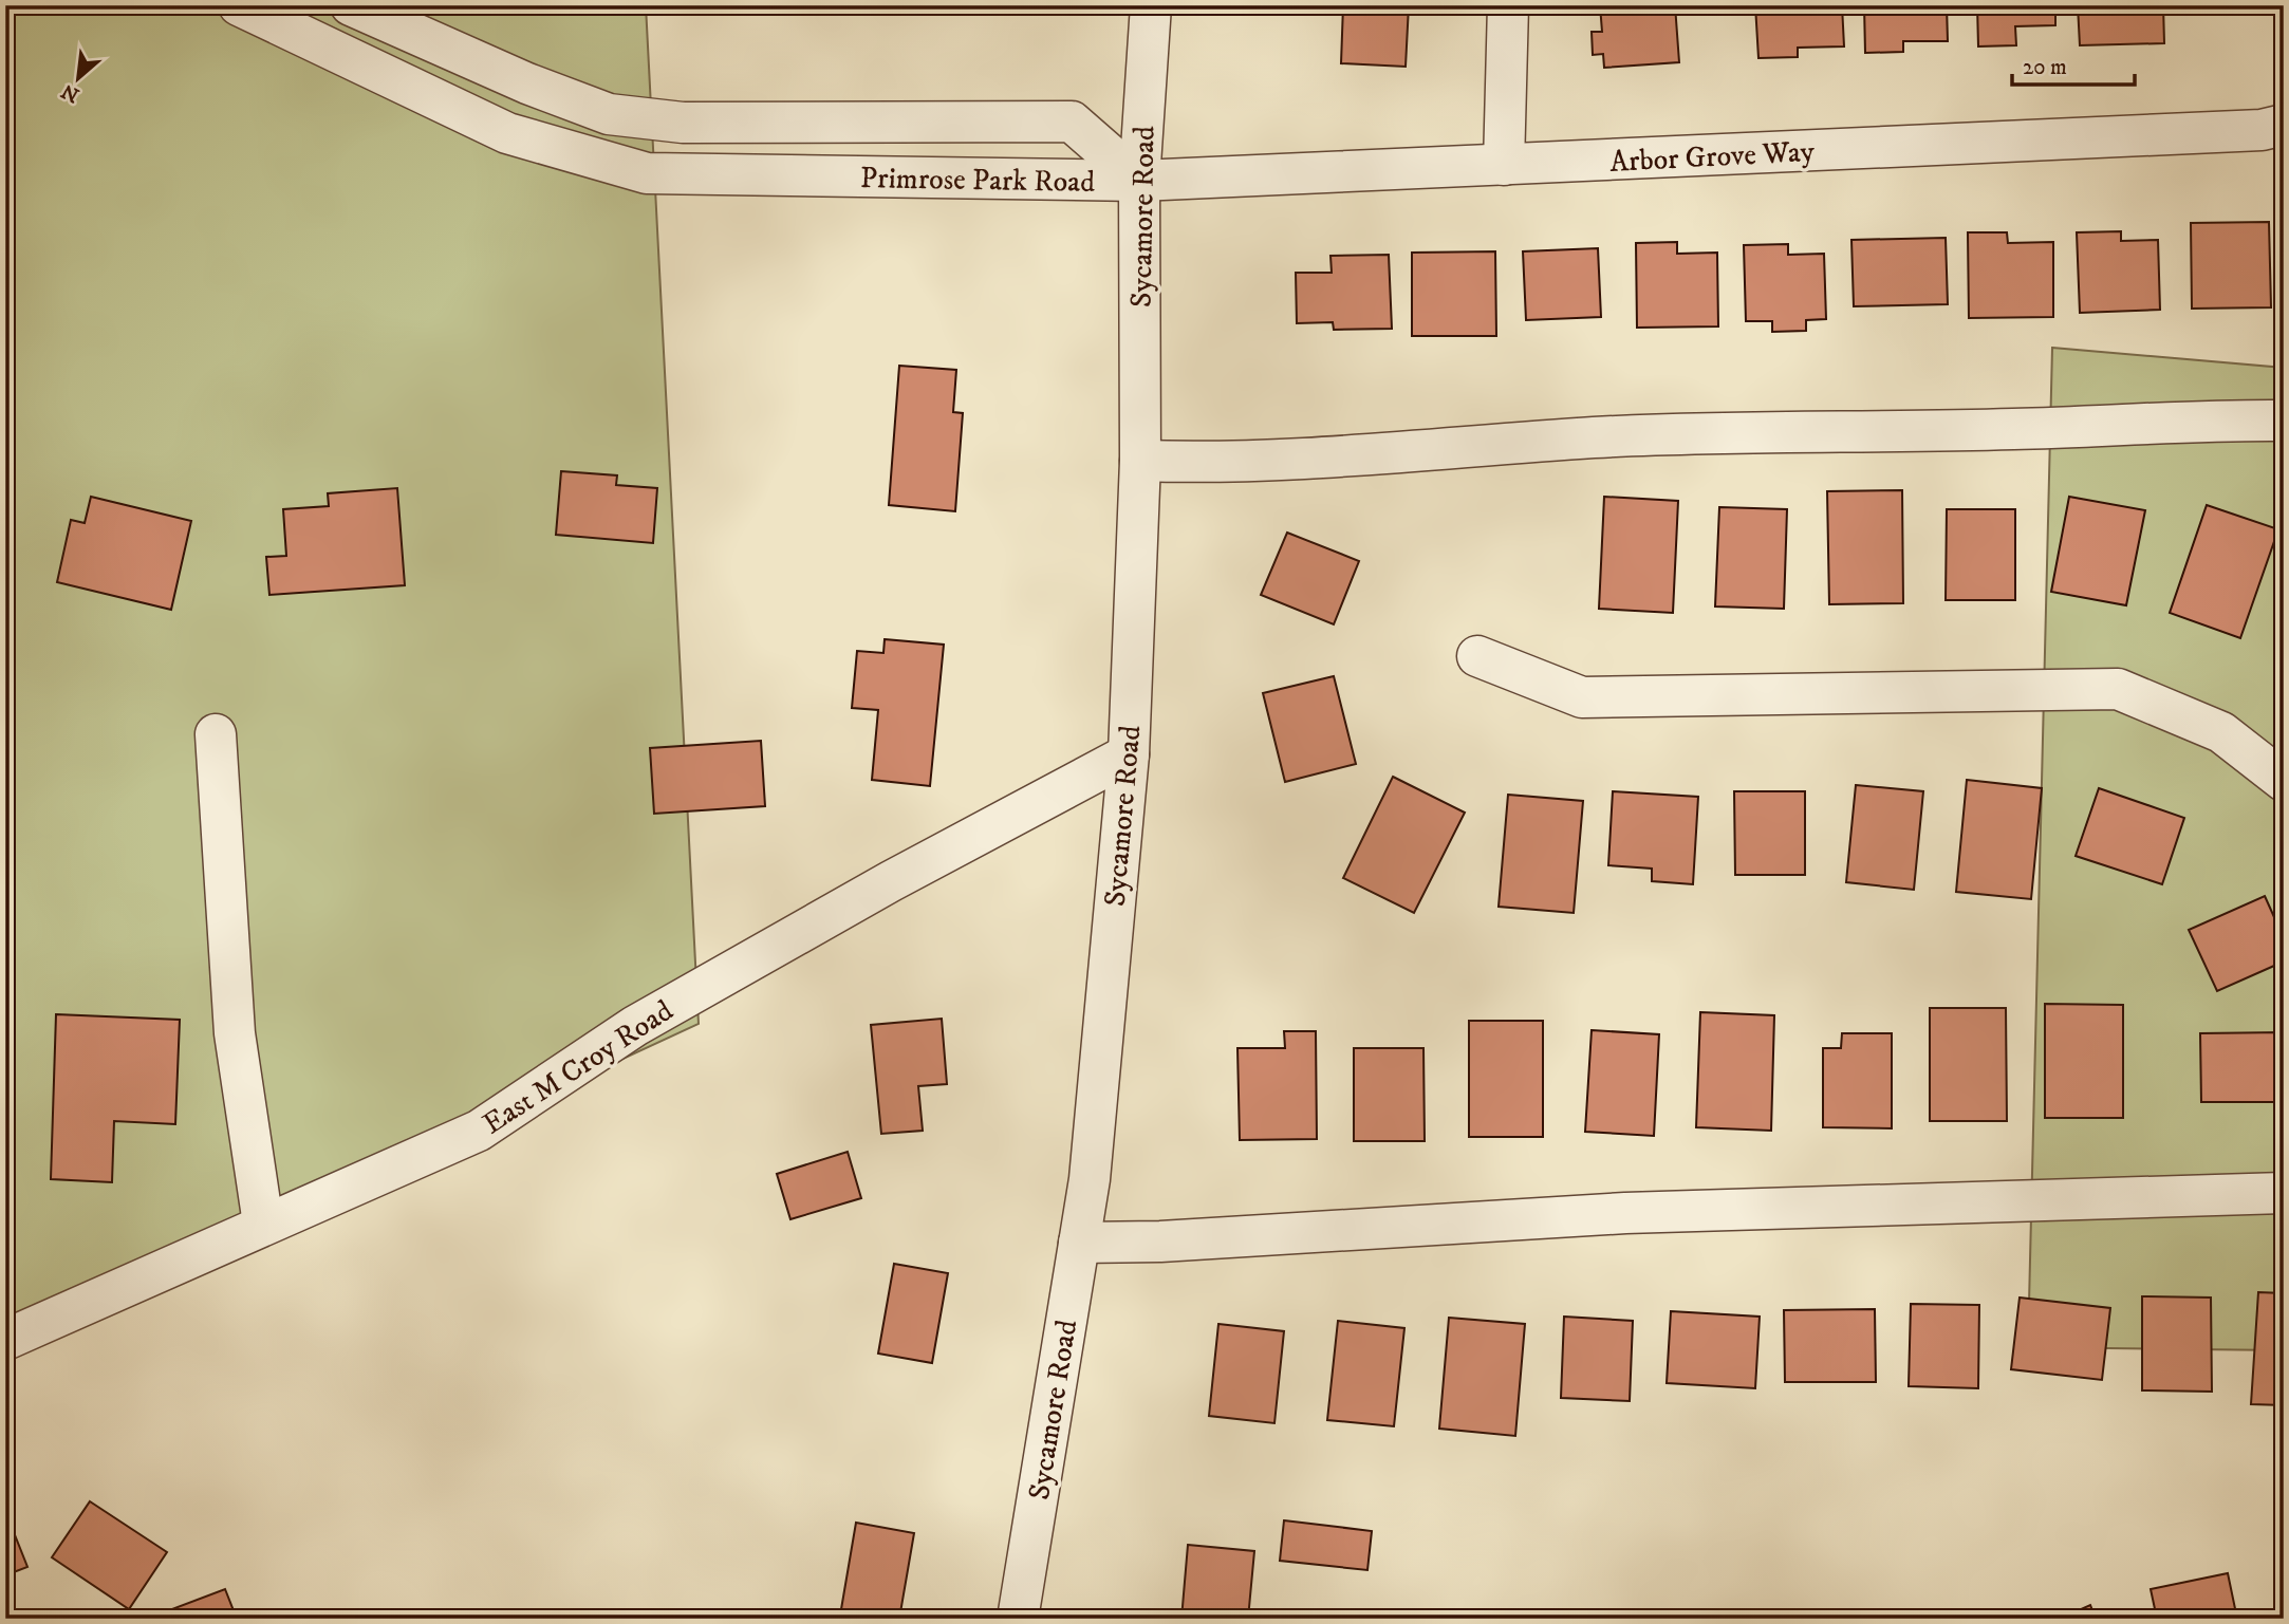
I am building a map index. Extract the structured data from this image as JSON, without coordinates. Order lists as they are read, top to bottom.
{
  "streets": {
    "street": [
      "Arbor Grove Way",
      "Primrose Park Road",
      "Sycamore Road",
      "East M Croy Road"
    ]
  },
  "crossings": [
    ["Arbor Grove Way", "Primrose Park Road"],
    ["Arbor Grove Way", "Sycamore Road"],
    ["Primrose Park Road", "Sycamore Road"],
    ["Sycamore Road", "East M Croy Road"]
  ],
  "scale_bar": "20 m",
  "north": "bottom left"
}
